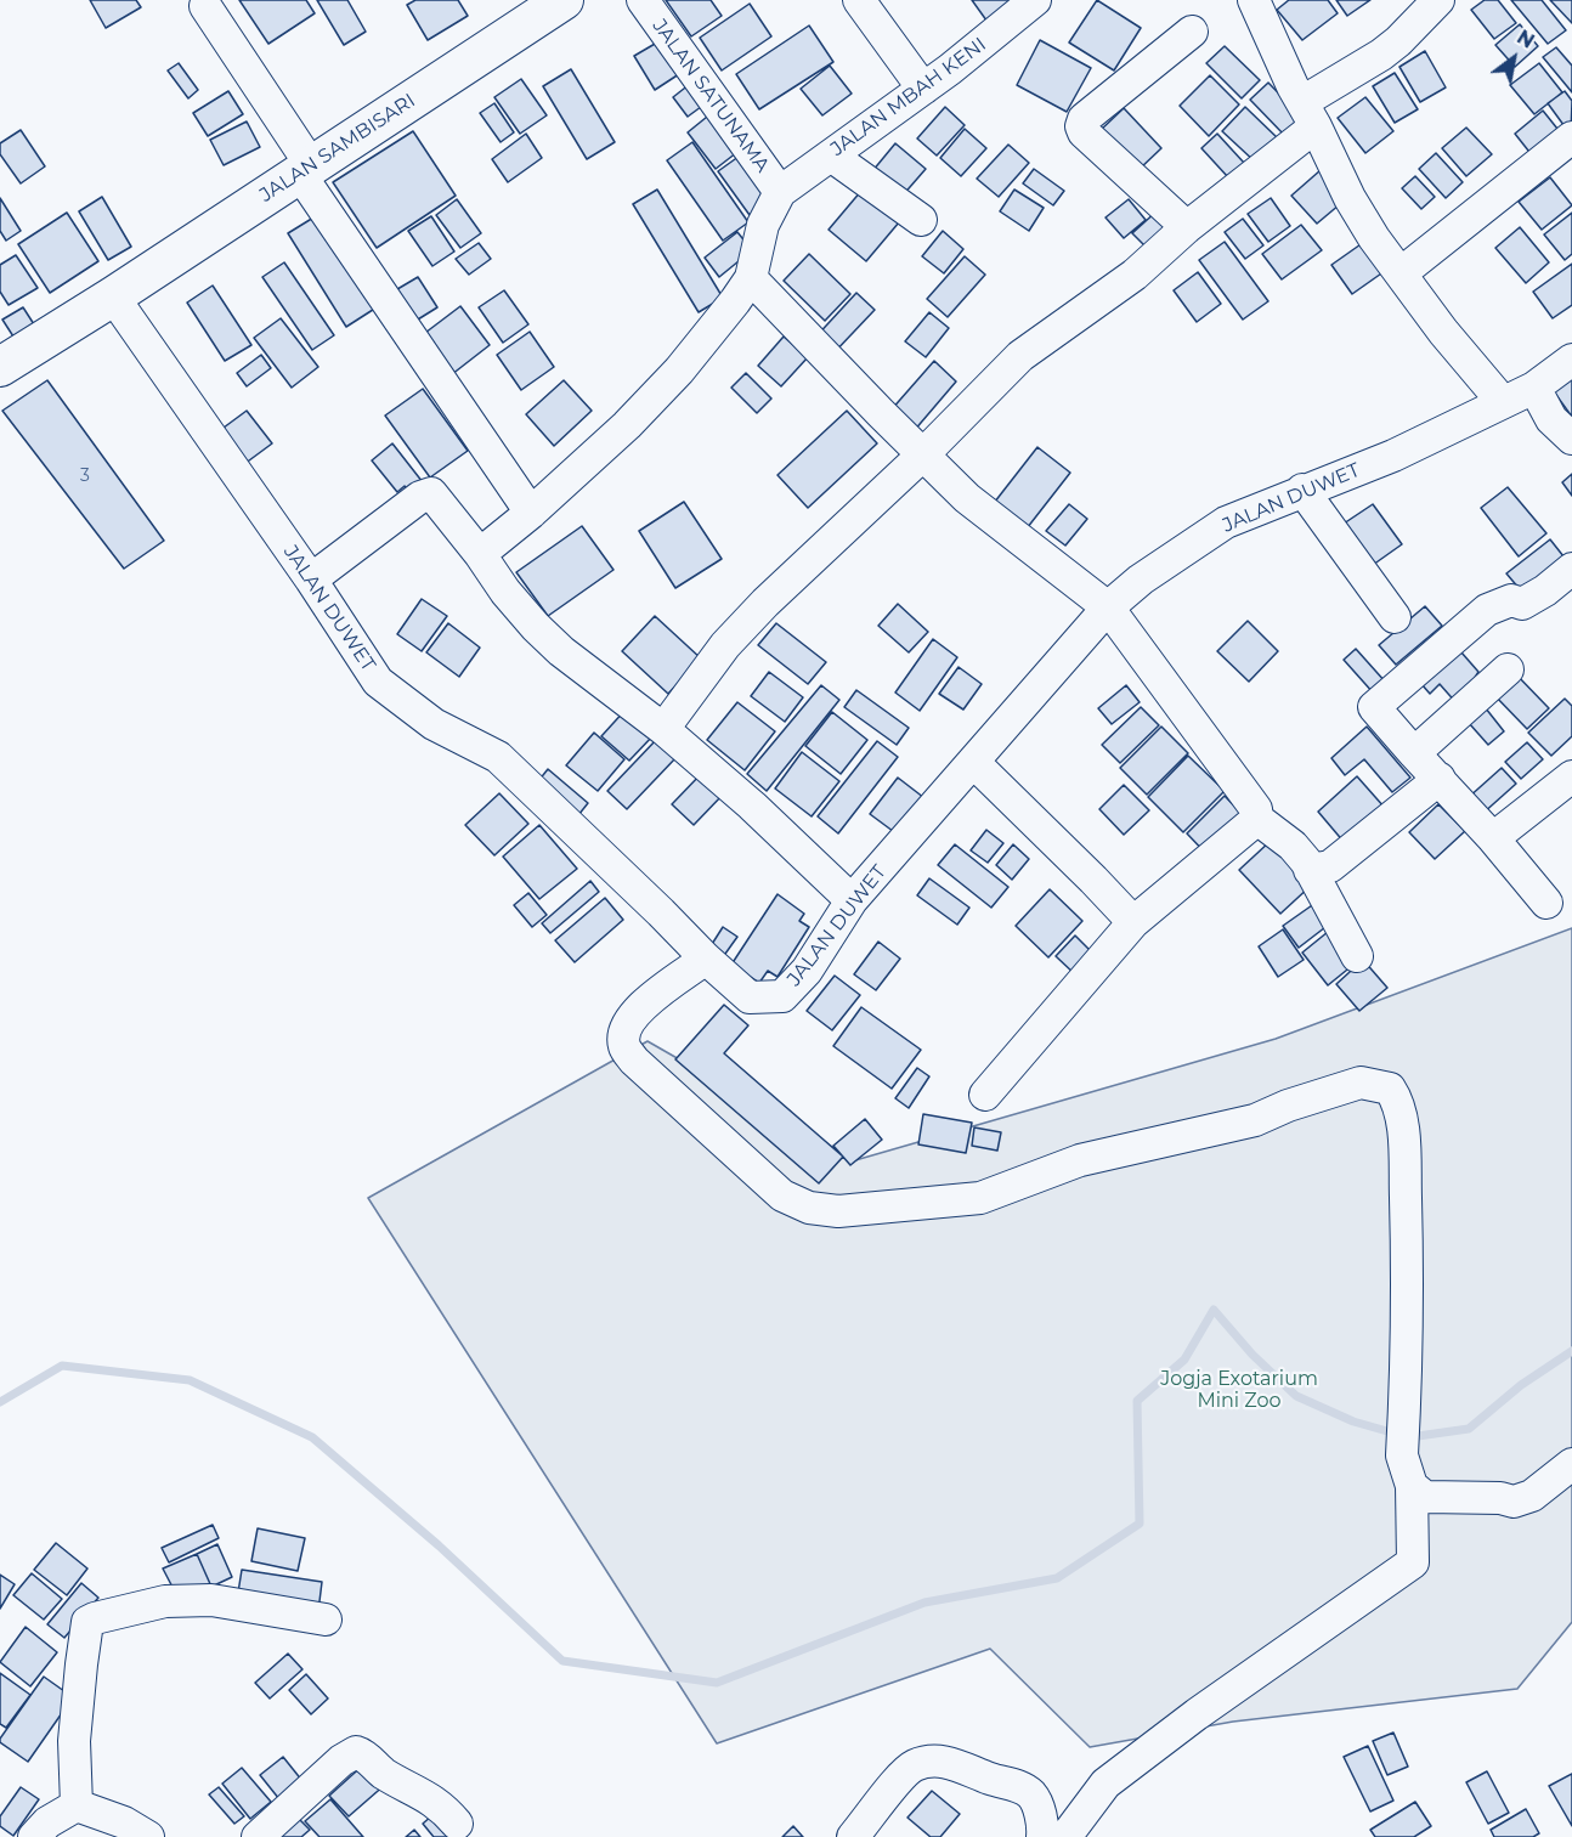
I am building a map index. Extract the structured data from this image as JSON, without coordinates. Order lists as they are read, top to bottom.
{
  "streets": {
    "main road": ["JALAN SAMBISARI"],
    "street": ["JALAN SATUNAMA", "JALAN MBAH KENI", "JALAN DUWET"]
  },
  "crossings": [
    ["JALAN SATUNAMA", "JALAN MBAH KENI"],
    ["JALAN SAMBISARI", "JALAN DUWET"]
  ],
  "parks": ["Jogja Exotarium Mini Zoo"],
  "house_numbers": ["3"],
  "north": "top right"
}
